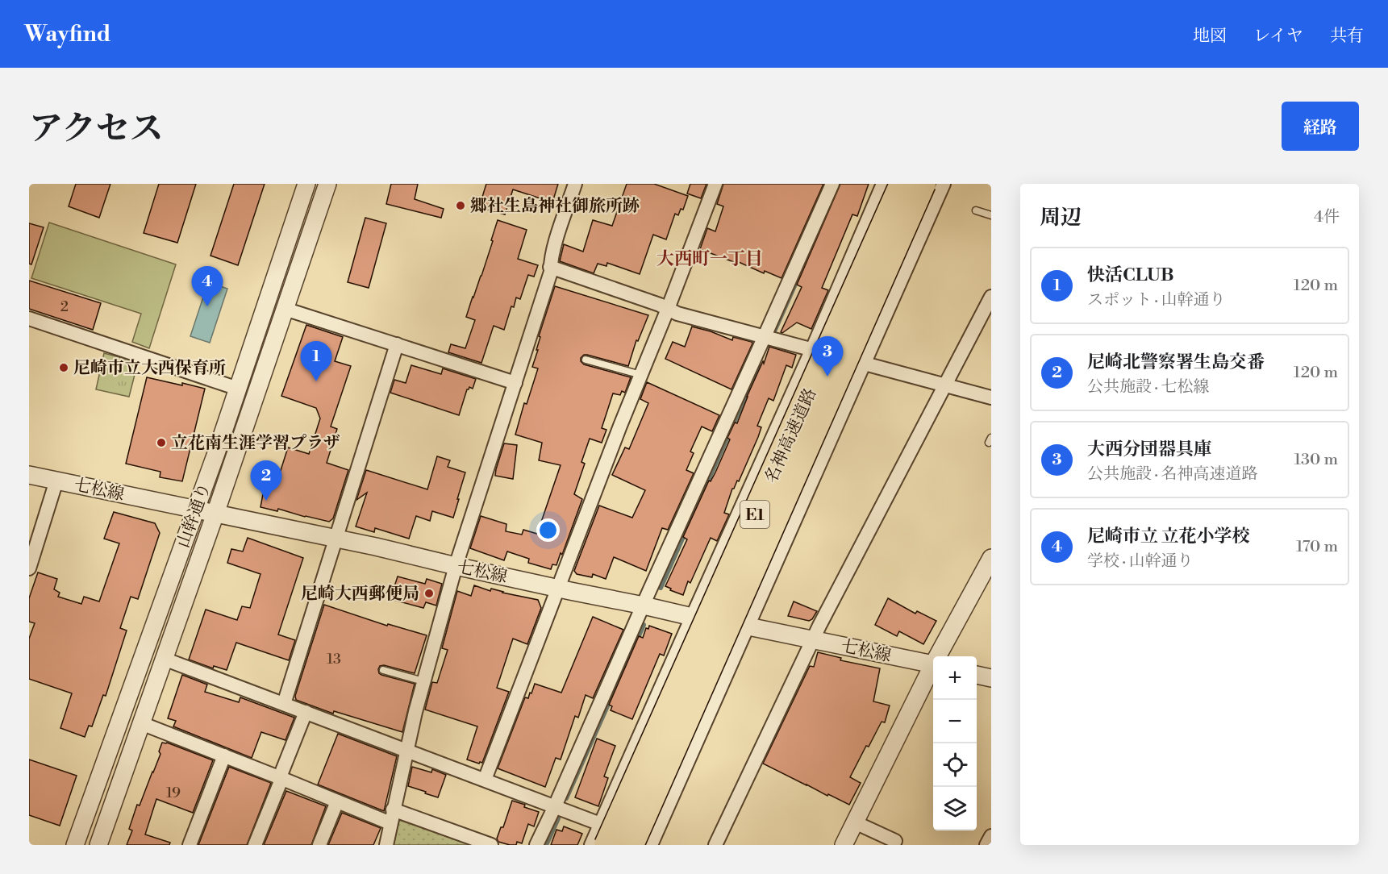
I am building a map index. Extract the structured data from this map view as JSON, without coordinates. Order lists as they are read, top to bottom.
{
  "streets": {
    "highway": ["名神高速道路", "E1"],
    "street": ["七松線", "山幹通り"]
  },
  "crossings": [
    ["七松線", "山幹通り"]
  ],
  "districts": ["大西町一丁目"],
  "places": [
    "郷社生島神社御旅所跡",
    "尼崎市立大西保育所",
    "立花南生涯学習プラザ",
    "尼崎大西郵便局"
  ],
  "house_numbers": ["2", "13", "19"],
  "page": {
    "header": "Wayfind",
    "nav": ["地図", "レイヤ", "共有"],
    "title": "アクセス",
    "buttons": "経路",
    "heading": ["周辺", "4件"],
    "list": [
      {
        "mark": "1",
        "name": "快活CLUB",
        "note": "スポット · 山幹通り",
        "value": "120 m"
      },
      {
        "mark": "2",
        "name": "尼崎北警察署生島交番",
        "note": "公共施設 · 七松線",
        "value": "120 m"
      },
      {
        "mark": "3",
        "name": "大西分団器具庫",
        "note": "公共施設 · 名神高速道路",
        "value": "130 m"
      },
      {
        "mark": "4",
        "name": "尼崎市立 立花小学校",
        "note": "学校 · 山幹通り",
        "value": "170 m"
      }
    ],
    "pins": [
      "4",
      "3",
      "1",
      "2"
    ],
    "map_buttons": ["+", "−"]
  }
}
